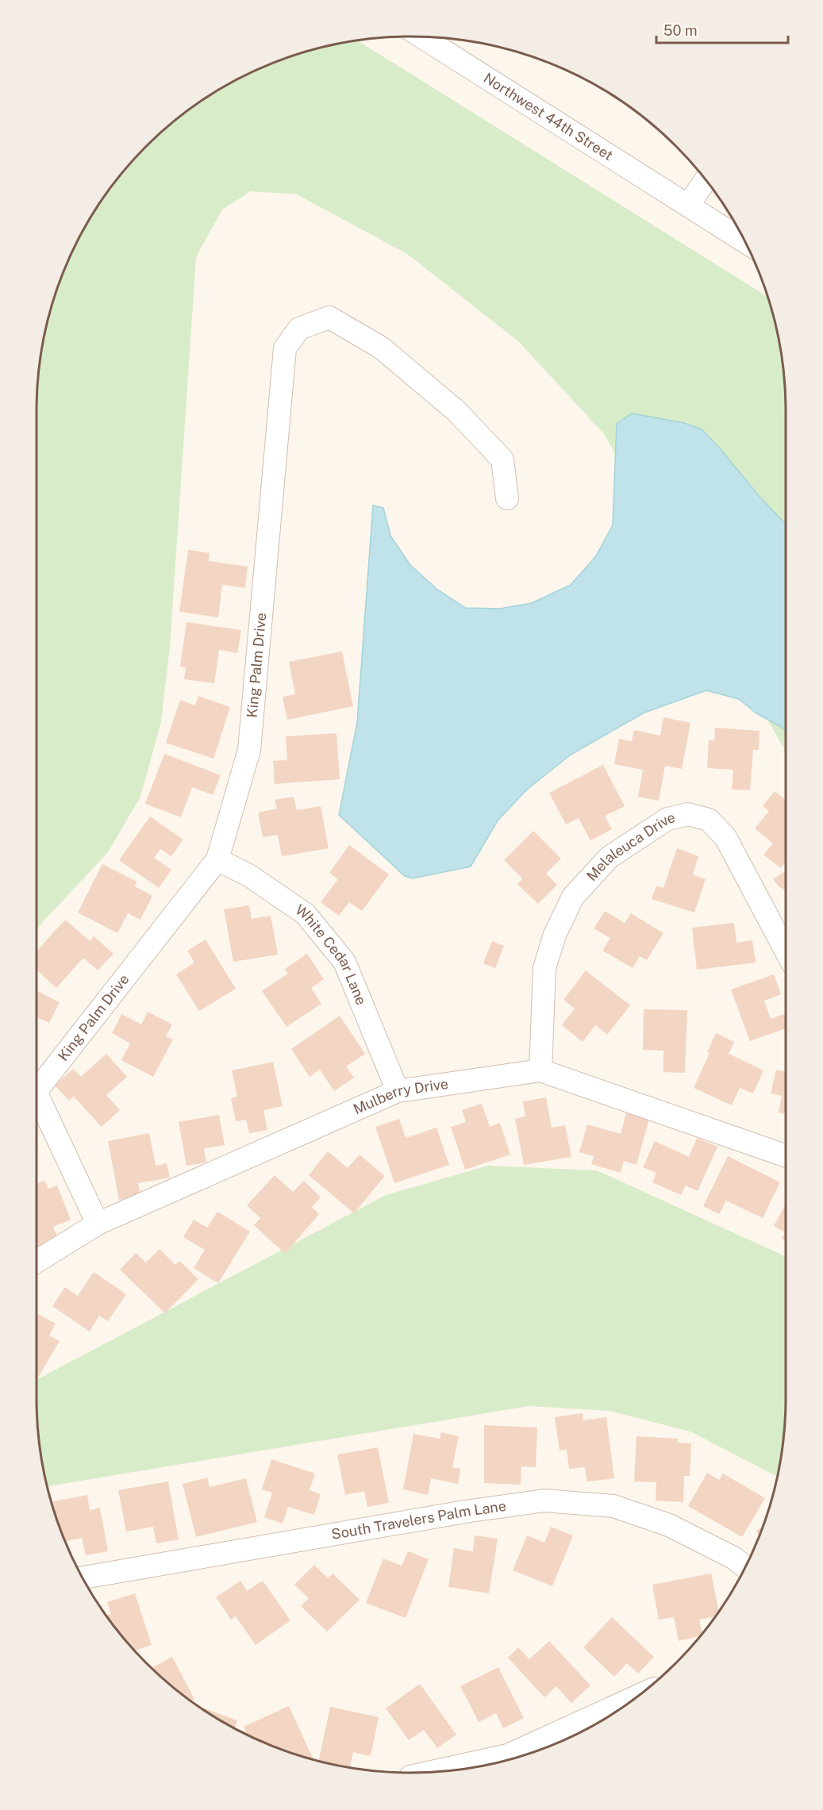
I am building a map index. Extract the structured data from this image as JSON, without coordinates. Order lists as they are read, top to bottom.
{
  "streets": {
    "street": [
      "Northwest 44th Street",
      "King Palm Drive",
      "Melaleuca Drive",
      "White Cedar Lane",
      "Mulberry Drive",
      "South Travelers Palm Lane"
    ]
  },
  "crossings": [
    ["King Palm Drive", "White Cedar Lane"],
    ["King Palm Drive", "Mulberry Drive"],
    ["Melaleuca Drive", "Mulberry Drive"],
    ["White Cedar Lane", "Mulberry Drive"]
  ],
  "scale_bar": "50 m"
}
